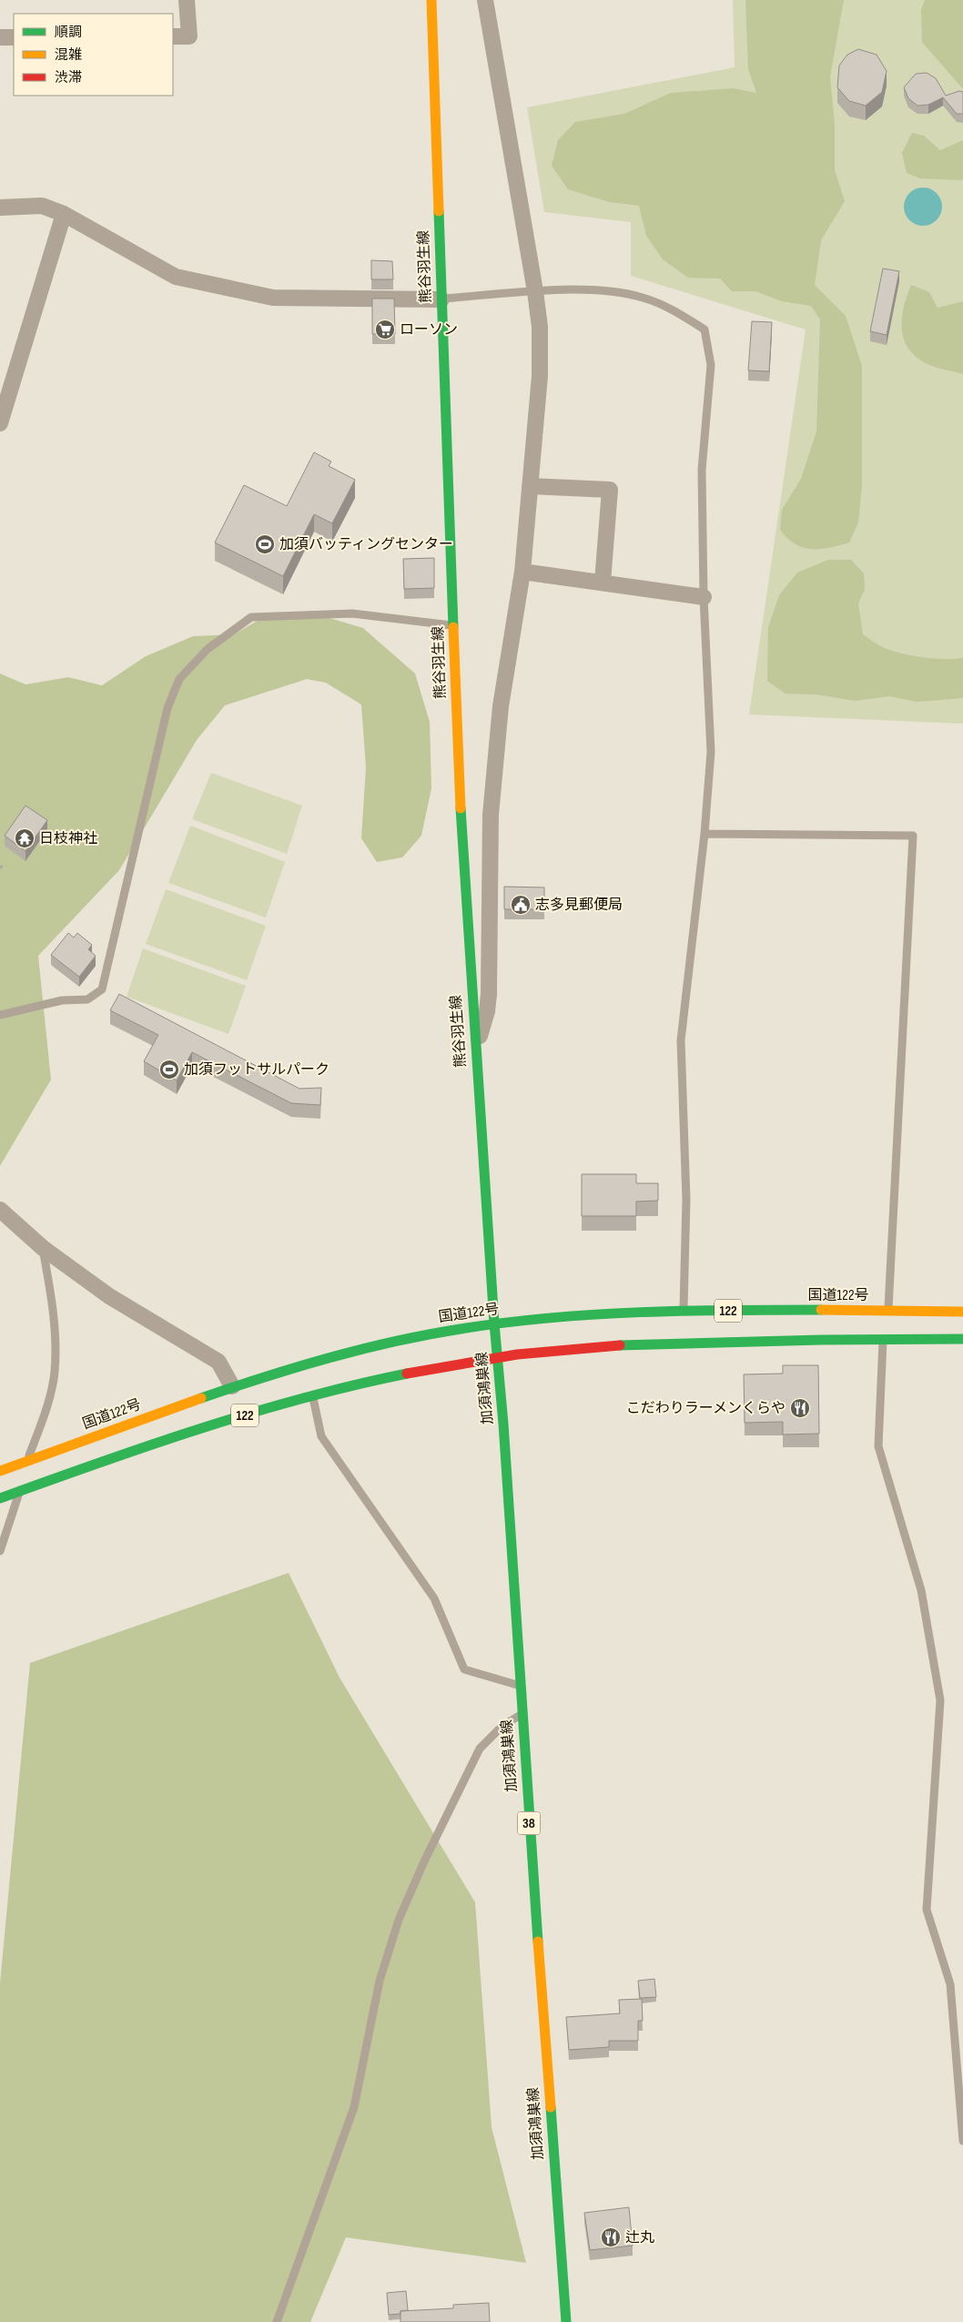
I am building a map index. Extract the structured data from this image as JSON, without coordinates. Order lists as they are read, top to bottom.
{
  "streets": {
    "main road": [
      "熊谷羽生線",
      "国道122号",
      "122",
      "加須鴻巣線",
      "38"
    ]
  },
  "crossings": [
    ["熊谷羽生線", "国道122号"],
    ["熊谷羽生線", "加須鴻巣線"],
    ["国道122号", "加須鴻巣線"],
    ["122", "加須鴻巣線"]
  ],
  "places": {
    "supermarket": ["ローソン"],
    "sports": ["加須バッティングセンター", "加須フットサルパーク"],
    "temple": ["日枝神社"],
    "public building": ["志多見郵便局"],
    "restaurant": ["こだわりラーメンくらや", "辻丸"]
  },
  "legend": ["順調", "混雑", "渋滞"]
}
